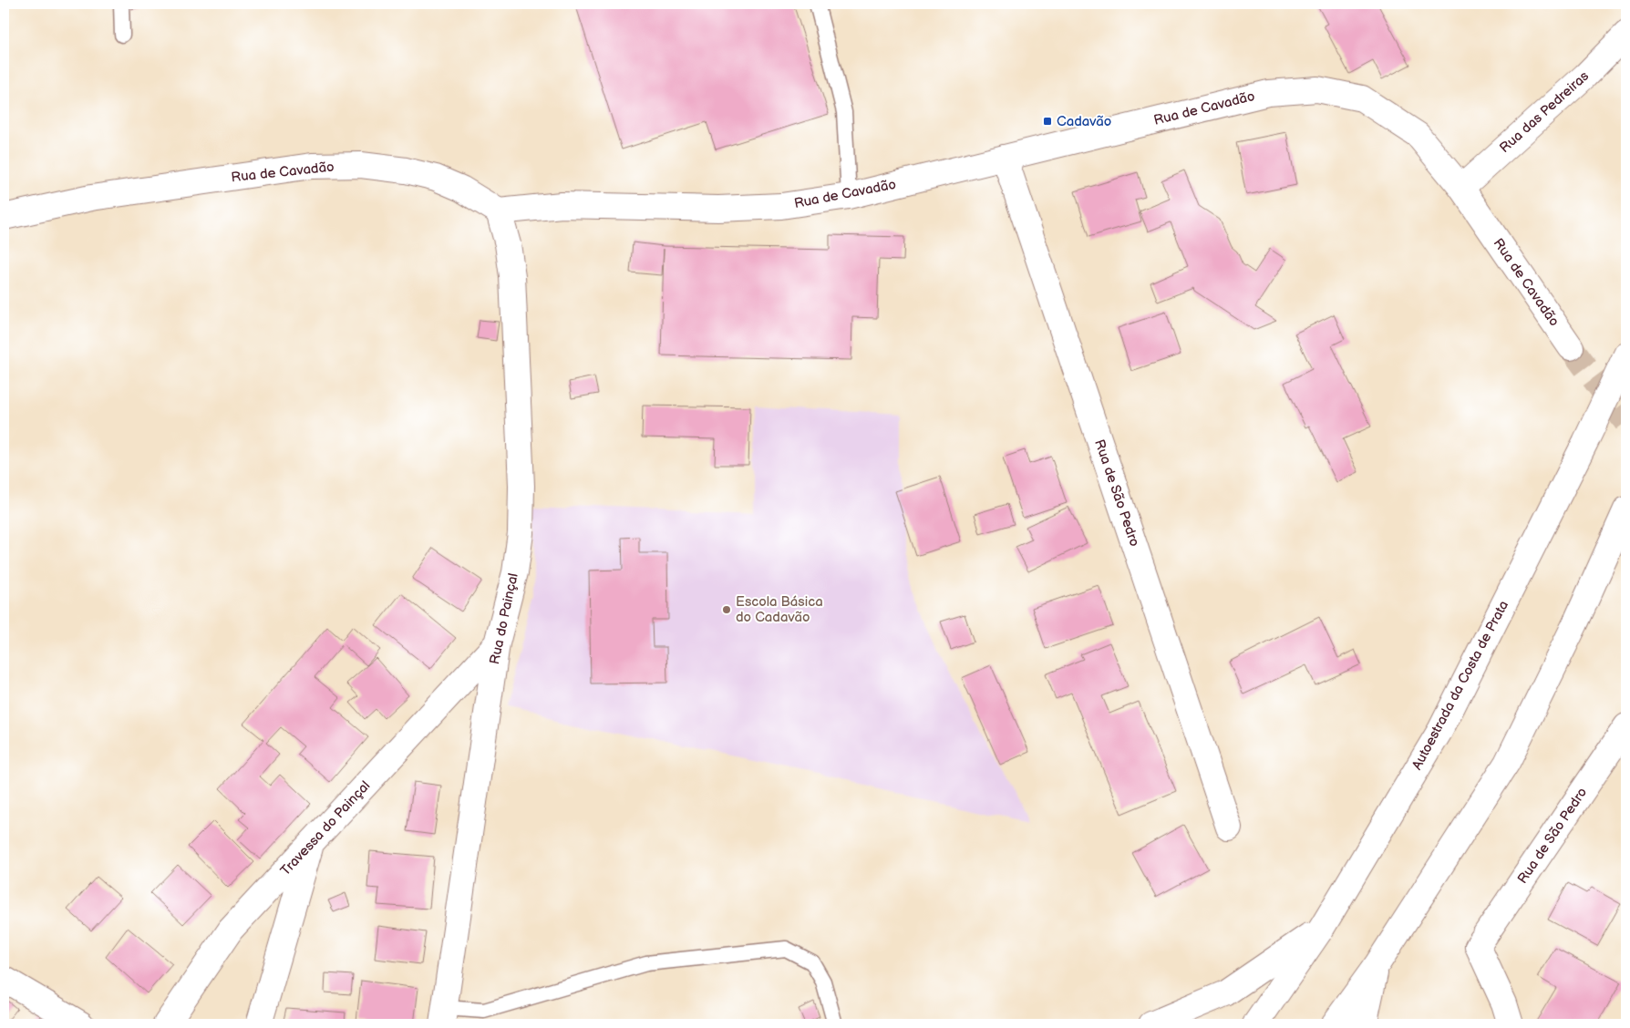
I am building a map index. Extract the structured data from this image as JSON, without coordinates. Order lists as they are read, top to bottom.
{
  "streets": {
    "main road": [
      "Rua de Cavadão",
      "Rua das Pedreiras",
      "Rua de São Pedro",
      "Rua do Painçal",
      "Autoestrada da Costa de Prata",
      "Travessa do Painçal"
    ]
  },
  "crossings": [
    ["Rua de Cavadão", "Rua das Pedreiras"],
    ["Rua de Cavadão", "Rua de São Pedro"],
    ["Rua de Cavadão", "Rua do Painçal"],
    ["Rua do Painçal", "Travessa do Painçal"]
  ],
  "places": {
    "transit": ["Cadavão"],
    "other": ["Escola Básica do Cadavão"]
  }
}
